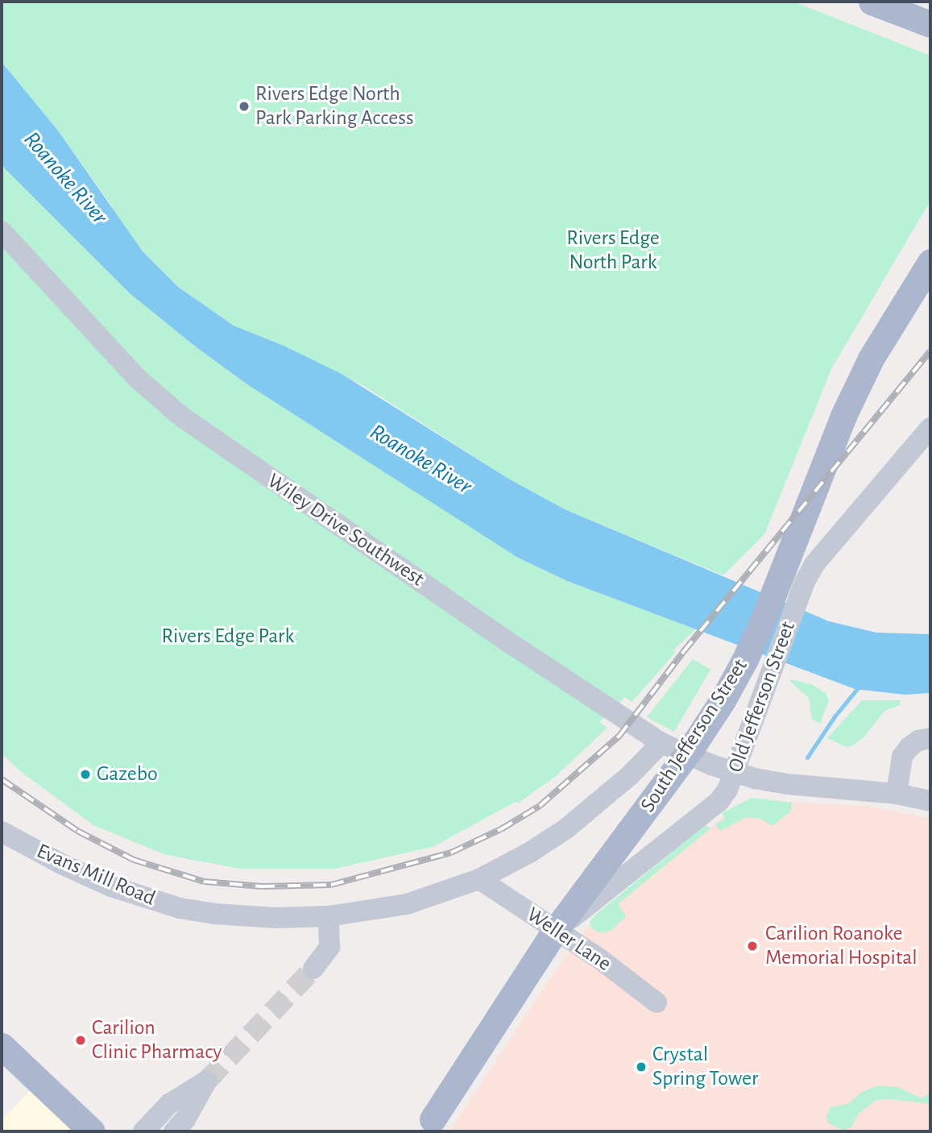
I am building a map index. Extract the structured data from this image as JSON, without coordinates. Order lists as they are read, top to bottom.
{
  "streets": {
    "main road": ["South Jefferson Street"],
    "street": [
      "Wiley Drive Southwest",
      "Old Jefferson Street",
      "Evans Mill Road",
      "Weller Lane"
    ]
  },
  "crossings": [
    ["Wiley Drive Southwest", "Old Jefferson Street"],
    ["Wiley Drive Southwest", "Evans Mill Road"],
    ["Old Jefferson Street", "South Jefferson Street"],
    ["Old Jefferson Street", "Weller Lane"],
    ["South Jefferson Street", "Weller Lane"],
    ["Evans Mill Road", "Weller Lane"]
  ],
  "water": ["Roanoke River"],
  "parks": ["Rivers Edge North Park", "Rivers Edge Park"],
  "places": [
    "Rivers Edge North Park Parking Access",
    "Gazebo",
    "Carilion Roanoke Memorial Hospital",
    "Carilion Clinic Pharmacy",
    "Crystal Spring Tower"
  ]
}
